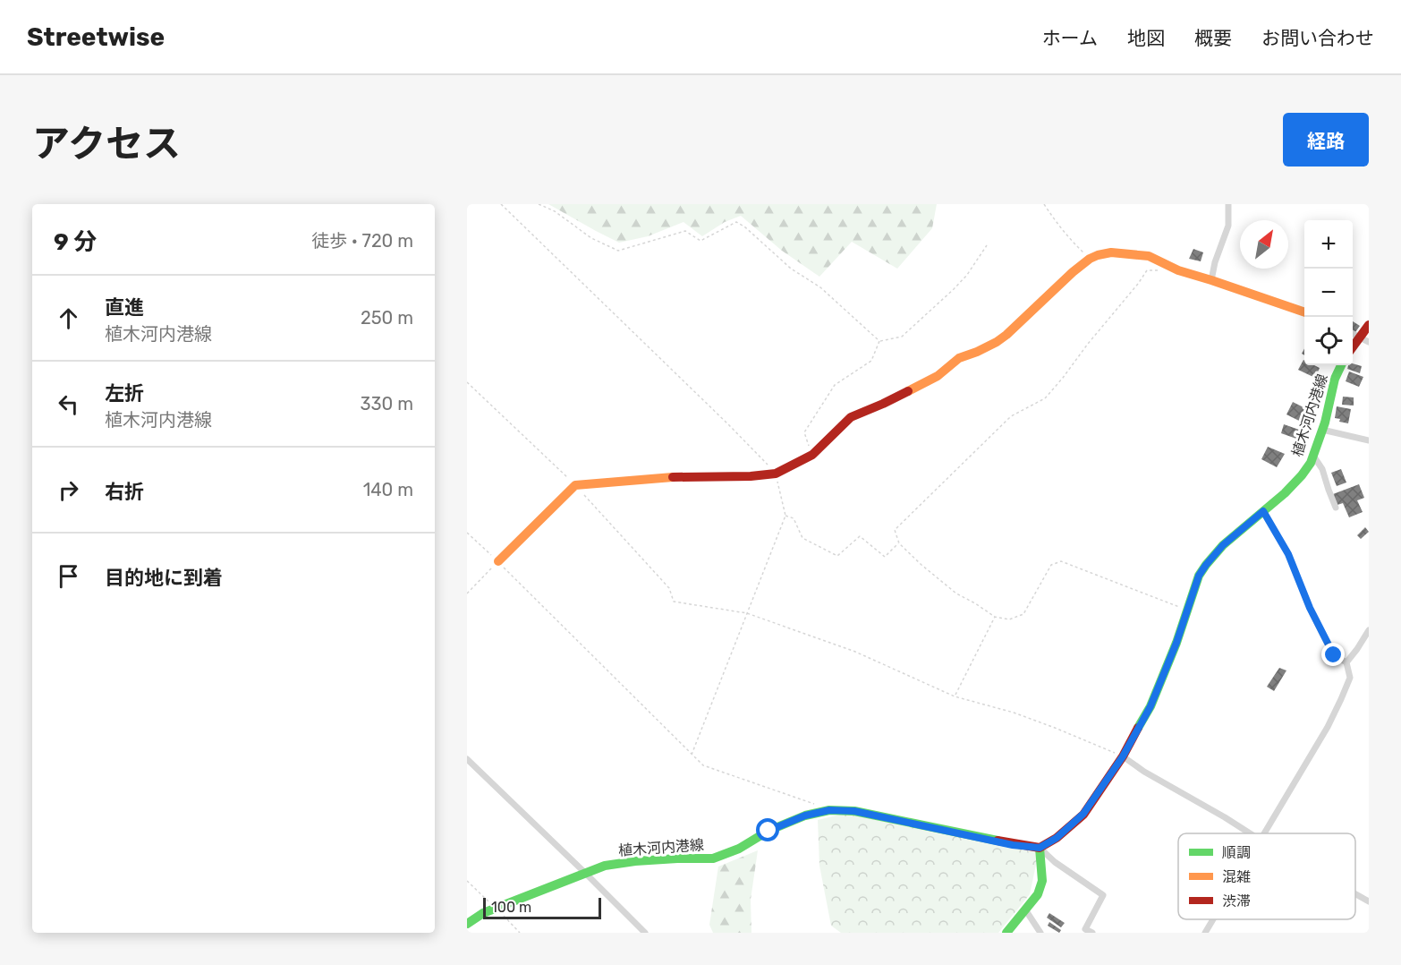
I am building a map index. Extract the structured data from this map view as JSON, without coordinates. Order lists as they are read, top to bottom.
{
  "streets": {
    "main road": ["植木河内港線"]
  },
  "legend": ["順調", "混雑", "渋滞"],
  "scale_bar": "100 m",
  "north": "top right",
  "page": {
    "header": "Streetwise",
    "nav": [
      "ホーム",
      "地図",
      "概要",
      "お問い合わせ"
    ],
    "title": "アクセス",
    "buttons": "経路",
    "heading": ["9 分", "徒歩 · 720 m"],
    "map_buttons": ["+", "−"],
    "list": [
      ["直進", "植木河内港線", "250 m"],
      ["左折", "植木河内港線", "330 m"],
      ["右折", "140 m"],
      "目的地に到着"
    ],
    "scale": "100 m"
  }
}
